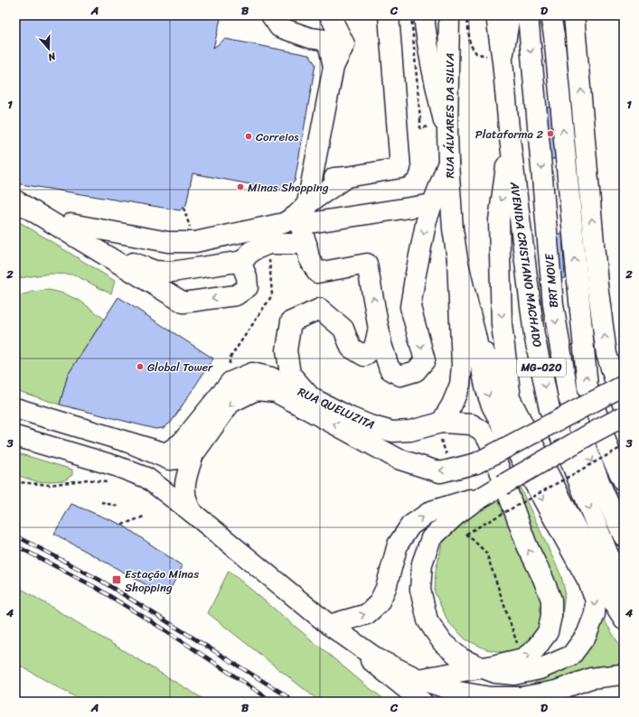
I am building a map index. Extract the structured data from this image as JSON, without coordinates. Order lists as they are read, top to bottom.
{
  "streets": {
    "main road": [
      "RUA ÁLVARES DA SILVA",
      "AVENIDA CRISTIANO MACHADO",
      "BRT MOVE",
      "MG-020",
      "RUA QUELUZITA"
    ]
  },
  "places": {
    "other": [
      "Plataforma 2",
      "Correios",
      "Minas Shopping",
      "Global Tower"
    ],
    "transit": ["Estação Minas Shopping"]
  },
  "north": "bottom",
  "grid": {
    "columns": [
      "A",
      "B",
      "C",
      "D"
    ],
    "rows": [
      "1",
      "2",
      "3",
      "4"
    ]
  }
}
